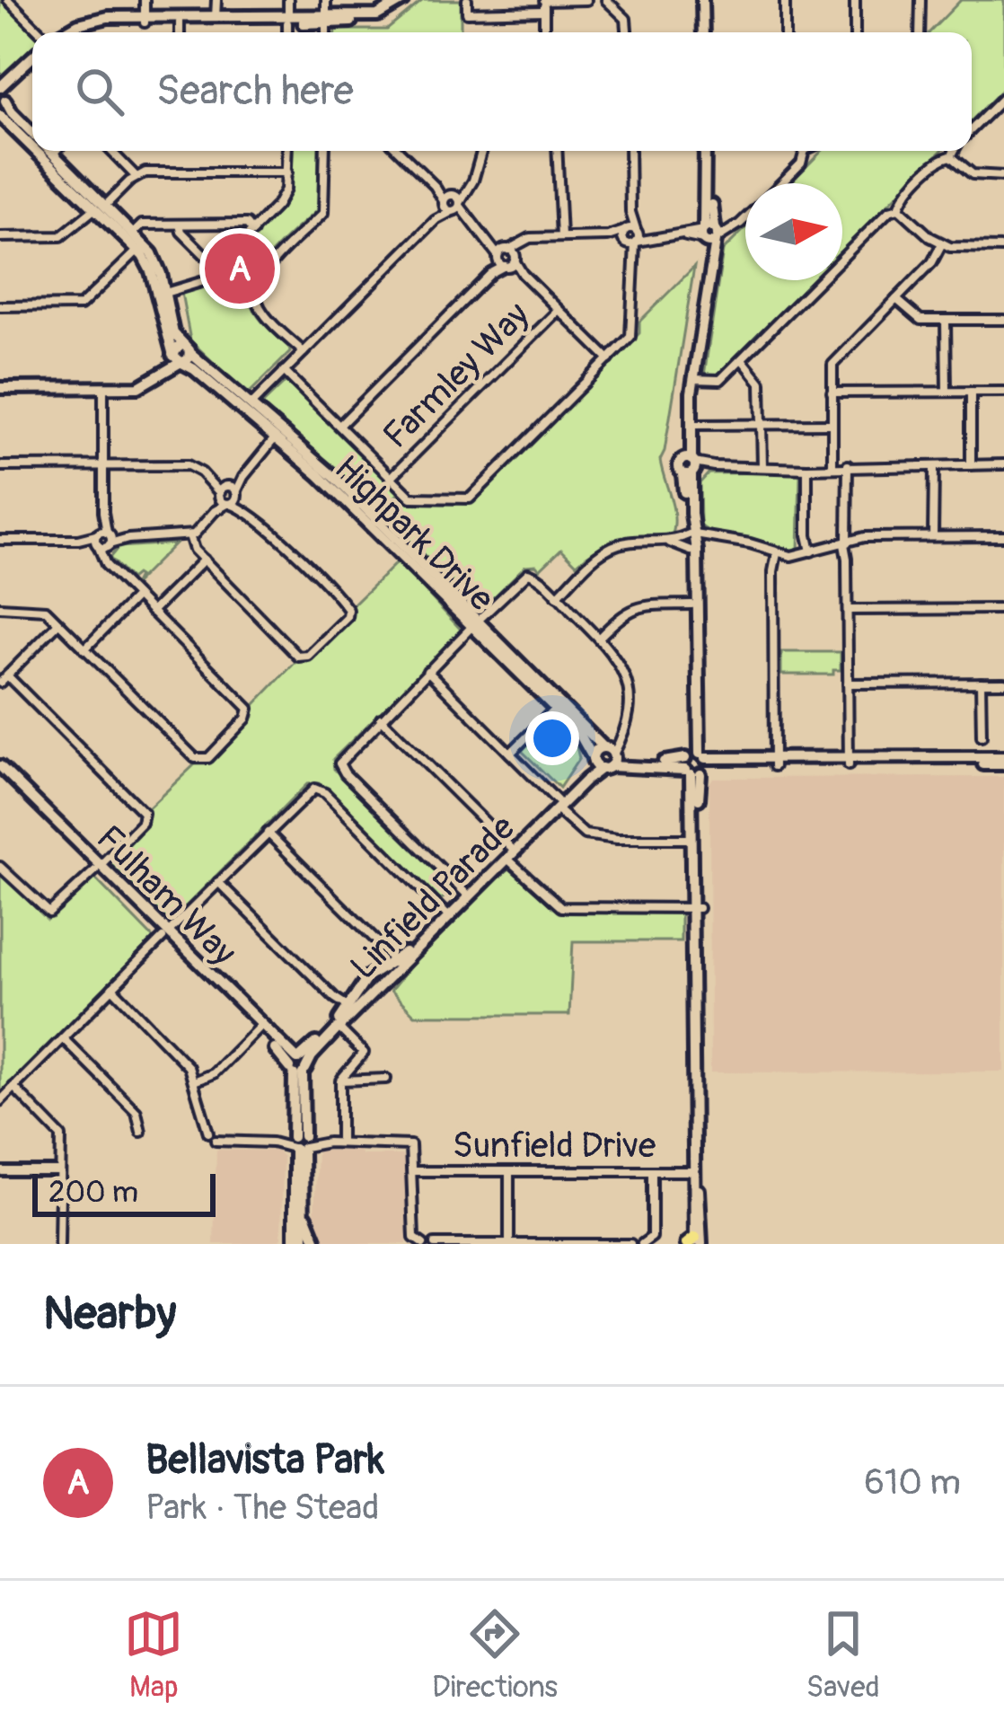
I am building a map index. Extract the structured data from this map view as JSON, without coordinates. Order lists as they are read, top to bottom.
{
  "streets": {
    "street": [
      "Farmley Way",
      "Highpark Drive",
      "Fulham Way",
      "Linfield Parade",
      "Sunfield Drive"
    ]
  },
  "crossings": [
    ["Highpark Drive", "Linfield Parade"],
    ["Fulham Way", "Linfield Parade"]
  ],
  "scale_bar": "200 m",
  "north": "right",
  "page": {
    "search": "Search here",
    "pins": "A",
    "scale": "200 m",
    "heading": "Nearby",
    "list": [
      {
        "mark": "A",
        "name": "Bellavista Park",
        "note": "Park · The Stead",
        "value": "610 m"
      }
    ],
    "nav": ["Map", "Directions", "Saved"]
  }
}
